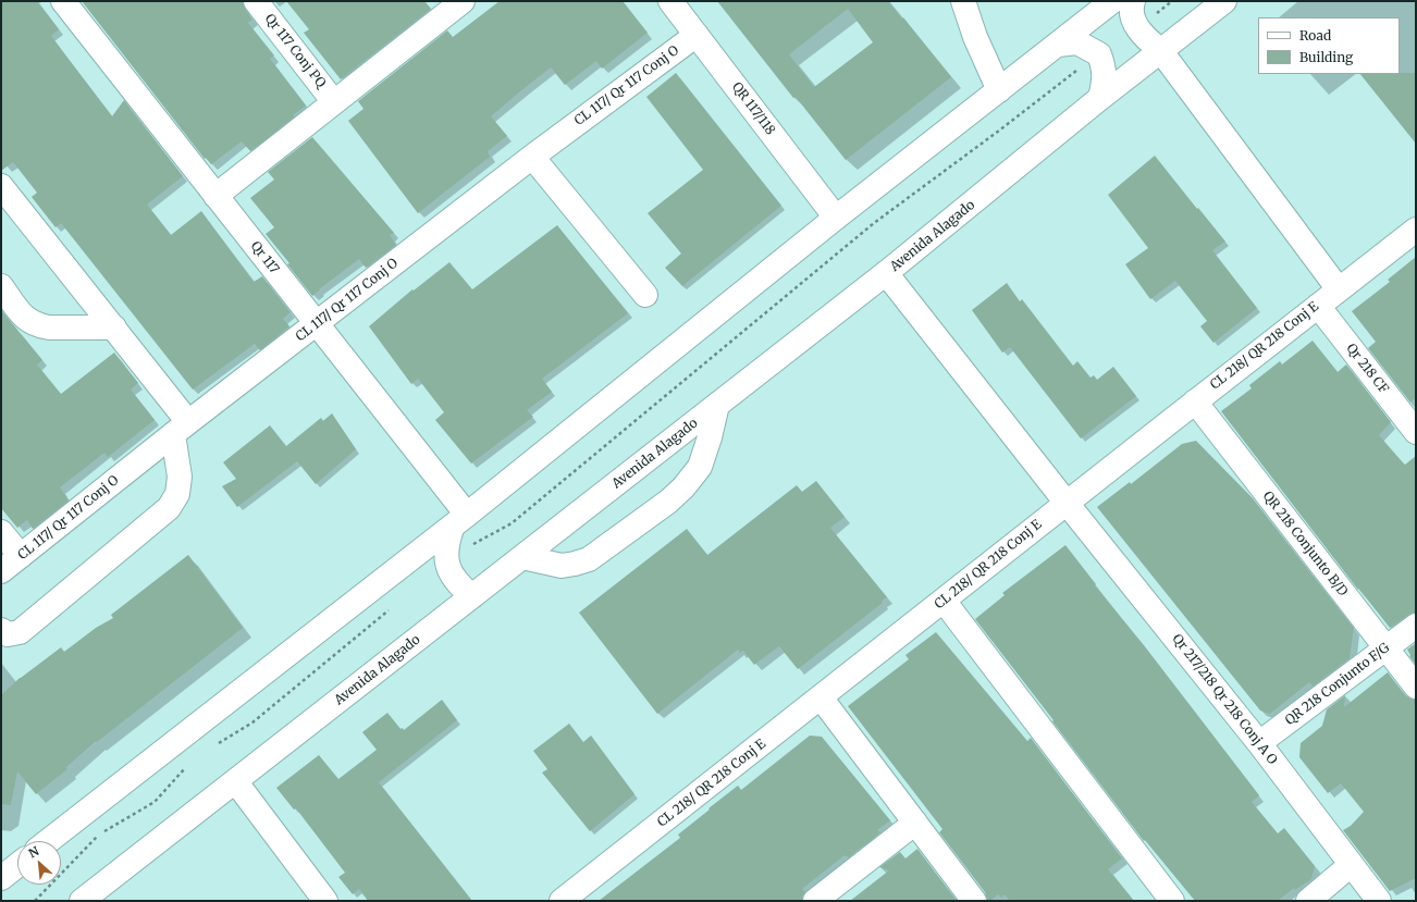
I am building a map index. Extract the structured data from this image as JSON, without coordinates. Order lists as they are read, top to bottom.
{
  "streets": {
    "street": [
      "Qr 117 Conj PQ",
      "CL 117/ Qr 117 Conj O",
      "QR 117/118",
      "Avenida Alagado",
      "Qr 117",
      "CL 218/ QR 218 Conj E",
      "Qr 218 CF",
      "QR 218 Conjunto B/D",
      "QR 218 Conjunto F/G",
      "Qr 217/218 Qr 218 Conj A O"
    ]
  },
  "crossings": [
    ["CL 117/ Qr 117 Conj O", "QR 117/118"],
    ["CL 117/ Qr 117 Conj O", "Qr 117"],
    ["Avenida Alagado", "Qr 217/218 Qr 218 Conj A O"],
    ["CL 218/ QR 218 Conj E", "Qr 218 CF"],
    ["CL 218/ QR 218 Conj E", "QR 218 Conjunto B/D"],
    ["CL 218/ QR 218 Conj E", "Qr 217/218 Qr 218 Conj A O"],
    ["QR 218 Conjunto B/D", "QR 218 Conjunto F/G"],
    ["QR 218 Conjunto F/G", "Qr 217/218 Qr 218 Conj A O"]
  ],
  "legend": ["Road", "Building"],
  "north": "top left"
}
